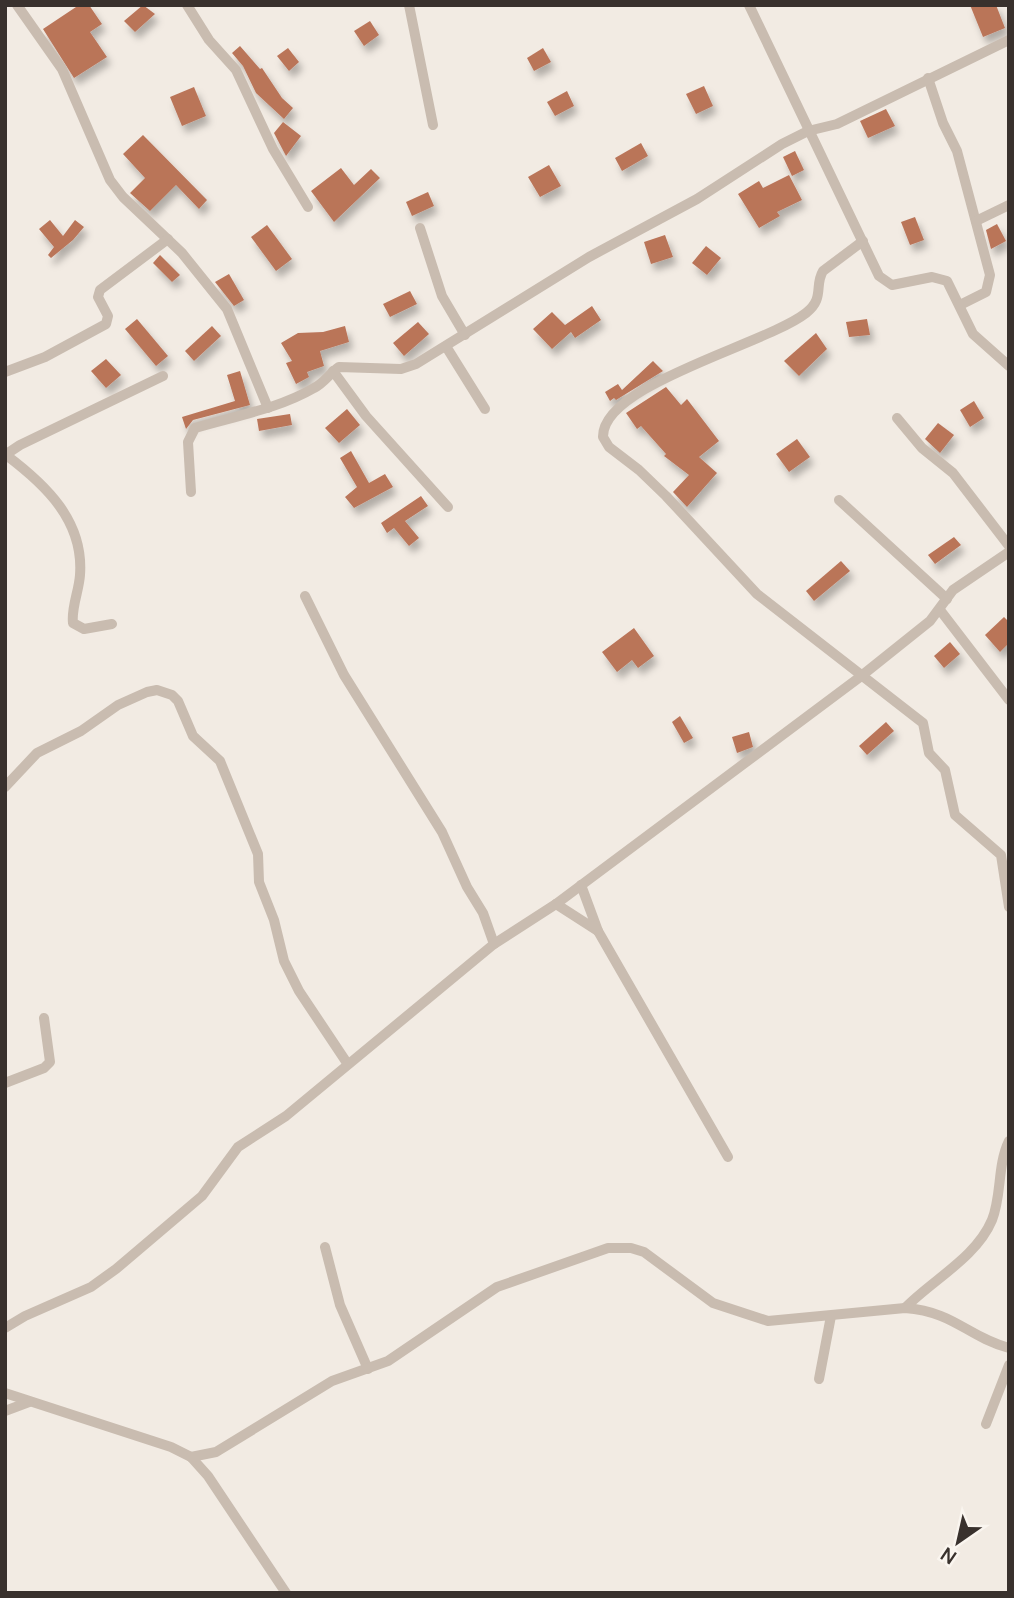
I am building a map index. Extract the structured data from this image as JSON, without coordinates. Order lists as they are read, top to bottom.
{
  "north": "bottom left"
}
